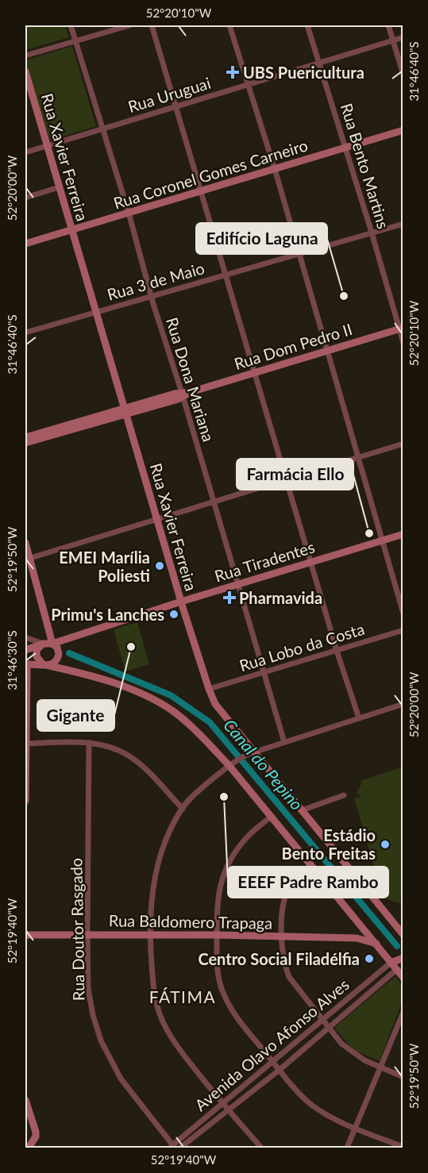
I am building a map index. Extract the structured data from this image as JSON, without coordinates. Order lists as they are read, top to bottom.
{
  "streets": {
    "street": [
      "Rua Uruguai",
      "Rua Xavier Ferreira",
      "Rua Bento Martins",
      "Rua Coronel Gomes Carneiro",
      "Rua 3 de Maio",
      "Rua Dom Pedro II",
      "Rua Dona Mariana",
      "Rua Tiradentes",
      "Rua Lobo da Costa",
      "Rua Baldomero Trapaga",
      "Rua Doutor Rasgado",
      "Avenida Olavo Afonso Alves"
    ]
  },
  "crossings": [
    ["Rua Uruguai", "Rua Xavier Ferreira"],
    ["Rua Uruguai", "Rua Bento Martins"],
    ["Rua Uruguai", "Rua Dona Mariana"],
    ["Rua Xavier Ferreira", "Rua Coronel Gomes Carneiro"],
    ["Rua Xavier Ferreira", "Rua 3 de Maio"],
    ["Rua Xavier Ferreira", "Rua Dom Pedro II"],
    ["Rua Xavier Ferreira", "Rua Tiradentes"],
    ["Rua Xavier Ferreira", "Rua Lobo da Costa"],
    ["Rua Bento Martins", "Rua Coronel Gomes Carneiro"],
    ["Rua Bento Martins", "Rua 3 de Maio"],
    ["Rua Bento Martins", "Rua Dom Pedro II"],
    ["Rua Coronel Gomes Carneiro", "Rua Dona Mariana"],
    ["Rua 3 de Maio", "Rua Dona Mariana"],
    ["Rua Dom Pedro II", "Rua Dona Mariana"],
    ["Rua Dona Mariana", "Rua Tiradentes"],
    ["Rua Dona Mariana", "Rua Lobo da Costa"],
    ["Rua Baldomero Trapaga", "Rua Doutor Rasgado"],
    ["Rua Doutor Rasgado", "Avenida Olavo Afonso Alves"]
  ],
  "districts": ["FÁTIMA"],
  "water": ["Canal do Pepino"],
  "places": {
    "health": ["UBS Puericultura", "Pharmavida"],
    "other": [
      "Edifício Laguna",
      "Farmácia Ello",
      "EMEI Marília Poliesti",
      "Primu's Lanches",
      "Gigante",
      "EEEF Padre Rambo",
      "Estádio Bento Freitas",
      "Centro Social Filadélfia"
    ]
  },
  "coordinates": [
    "52°20'10\"W",
    "31°46'40\"S",
    "52°20'00\"W",
    "52°19'50\"W",
    "31°46'30\"S",
    "52°19'40\"W"
  ]
}
